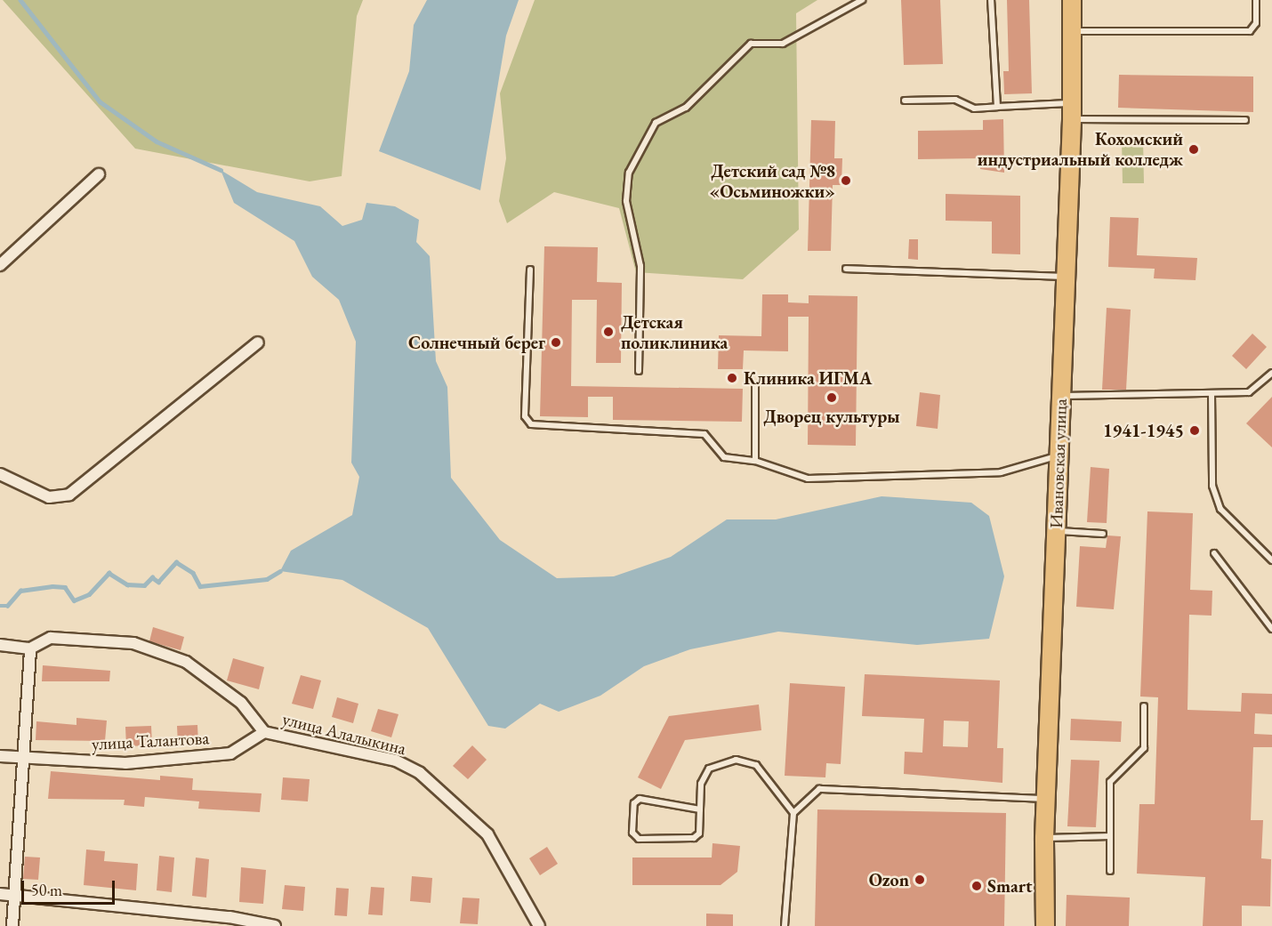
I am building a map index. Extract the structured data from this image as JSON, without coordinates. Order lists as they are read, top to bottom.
{
  "streets": {
    "main road": ["Ивановская улица"],
    "street": ["улица Алалыкина", "улица Талантова"]
  },
  "crossings": [
    ["улица Алалыкина", "улица Талантова"]
  ],
  "places": [
    "Кохомский индустриальный колледж",
    "Детский сад №8 «Осьминожки»",
    "Детская поликлиника",
    "Солнечный берег",
    "Клиника ИГМА",
    "Дворец культуры",
    "1941-1945",
    "Ozon",
    "Smart"
  ],
  "scale_bar": "50 m"
}
